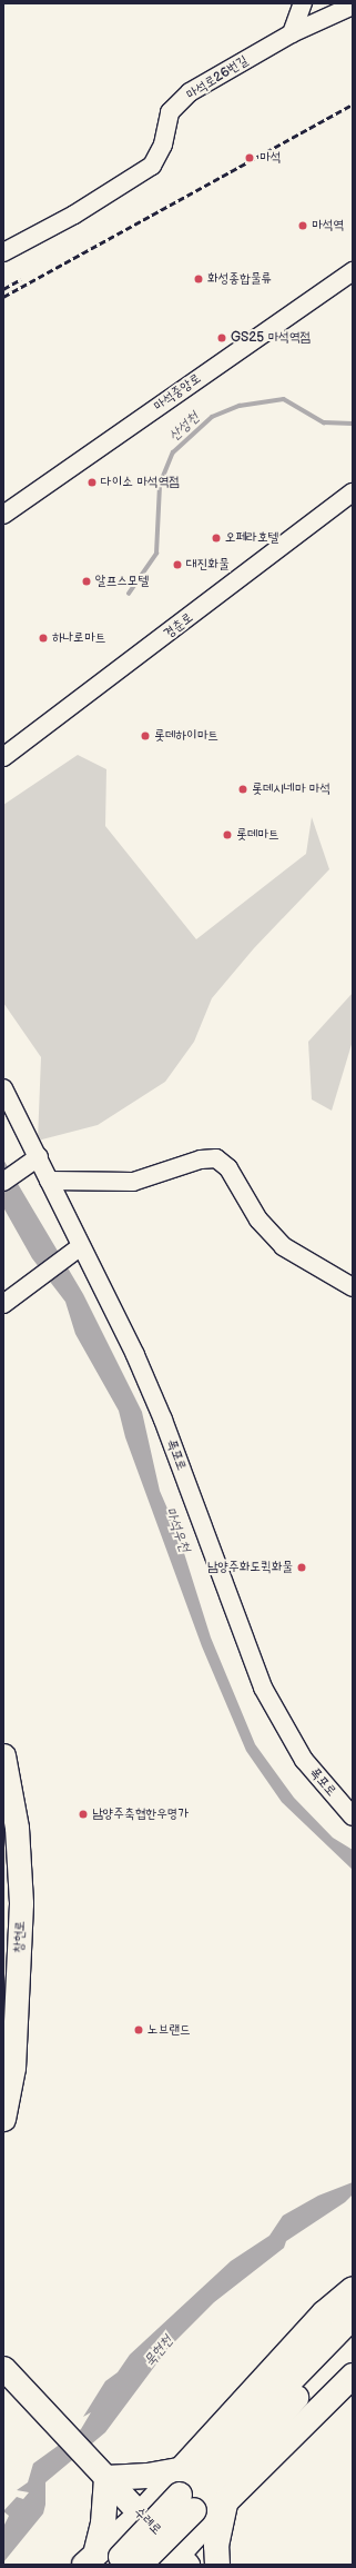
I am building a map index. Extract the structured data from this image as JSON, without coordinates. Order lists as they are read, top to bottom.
{
  "streets": {
    "main road": ["창현로", "수레로"],
    "street": [
      "마석로26번길",
      "마석중앙로",
      "경춘로",
      "폭포로"
    ]
  },
  "water": ["산성천", "마석우천", "묵현천"],
  "places": [
    "마석",
    "마석역",
    "화성종합물류",
    "GS25 마석역점",
    "다이소 마석역점",
    "오페라호텔",
    "대진화물",
    "알프스모텔",
    "하나로마트",
    "롯데하이마트",
    "롯데시네마 마석",
    "롯데마트",
    "남양주화도퀵화물",
    "남양주축협한우명가",
    "노브랜드"
  ]
}
